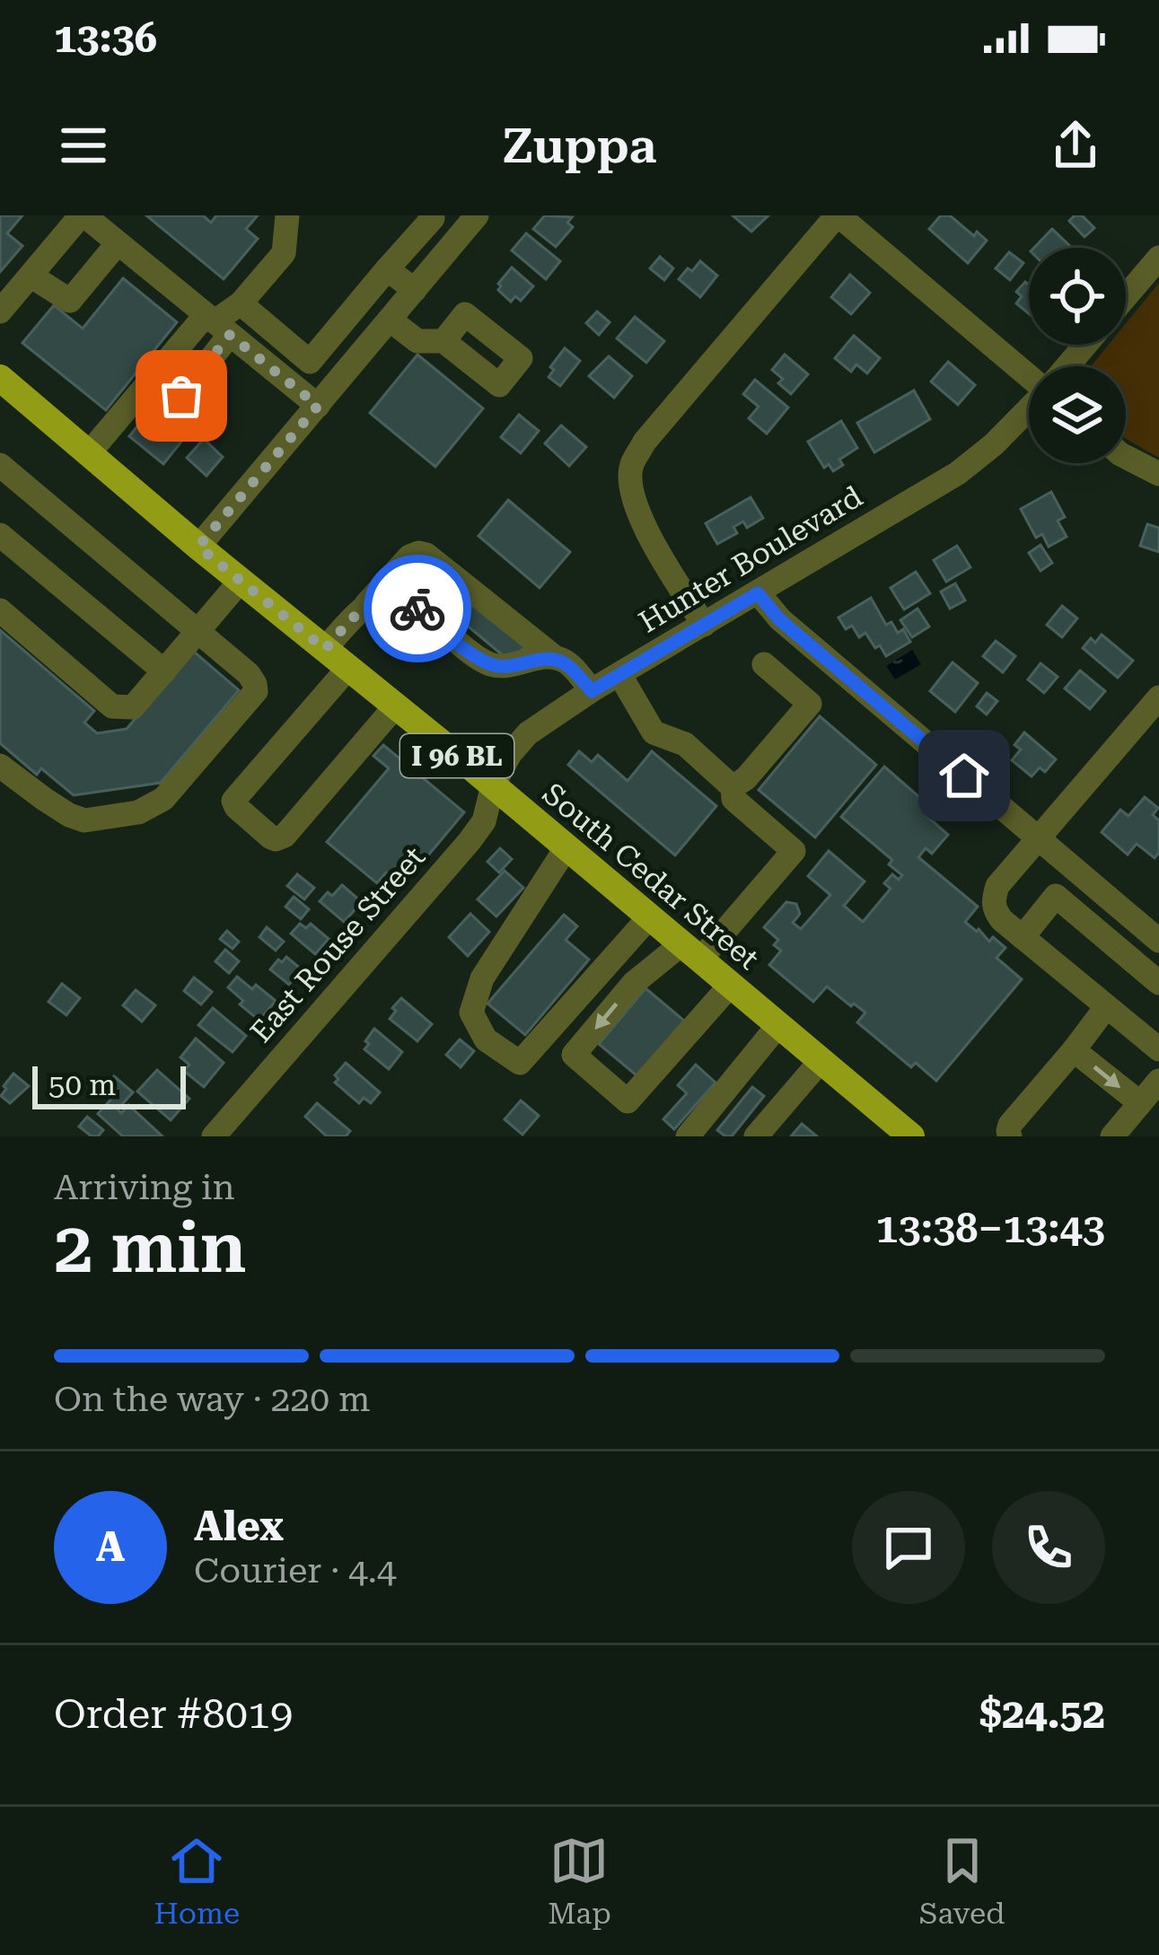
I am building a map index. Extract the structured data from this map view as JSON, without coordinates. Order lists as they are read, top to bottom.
{
  "streets": {
    "main road": ["I 96 BL", "South Cedar Street"],
    "street": ["Hunter Boulevard", "East Rouse Street"]
  },
  "crossings": [
    ["Hunter Boulevard", "South Cedar Street"],
    ["Hunter Boulevard", "East Rouse Street"],
    ["South Cedar Street", "East Rouse Street"]
  ],
  "scale_bar": "50 m",
  "page": {
    "status": "13:36",
    "header": "Zuppa",
    "scale": "50 m",
    "heading": ["2 min", "Arriving in", "13:38–13:43"],
    "panel": [
      "Alex",
      "Courier · 4.4",
      "Order #8019",
      "$24.52"
    ],
    "bar": "On the way · 220 m",
    "round": "A",
    "tabs": ["Home", "Map", "Saved"]
  }
}
